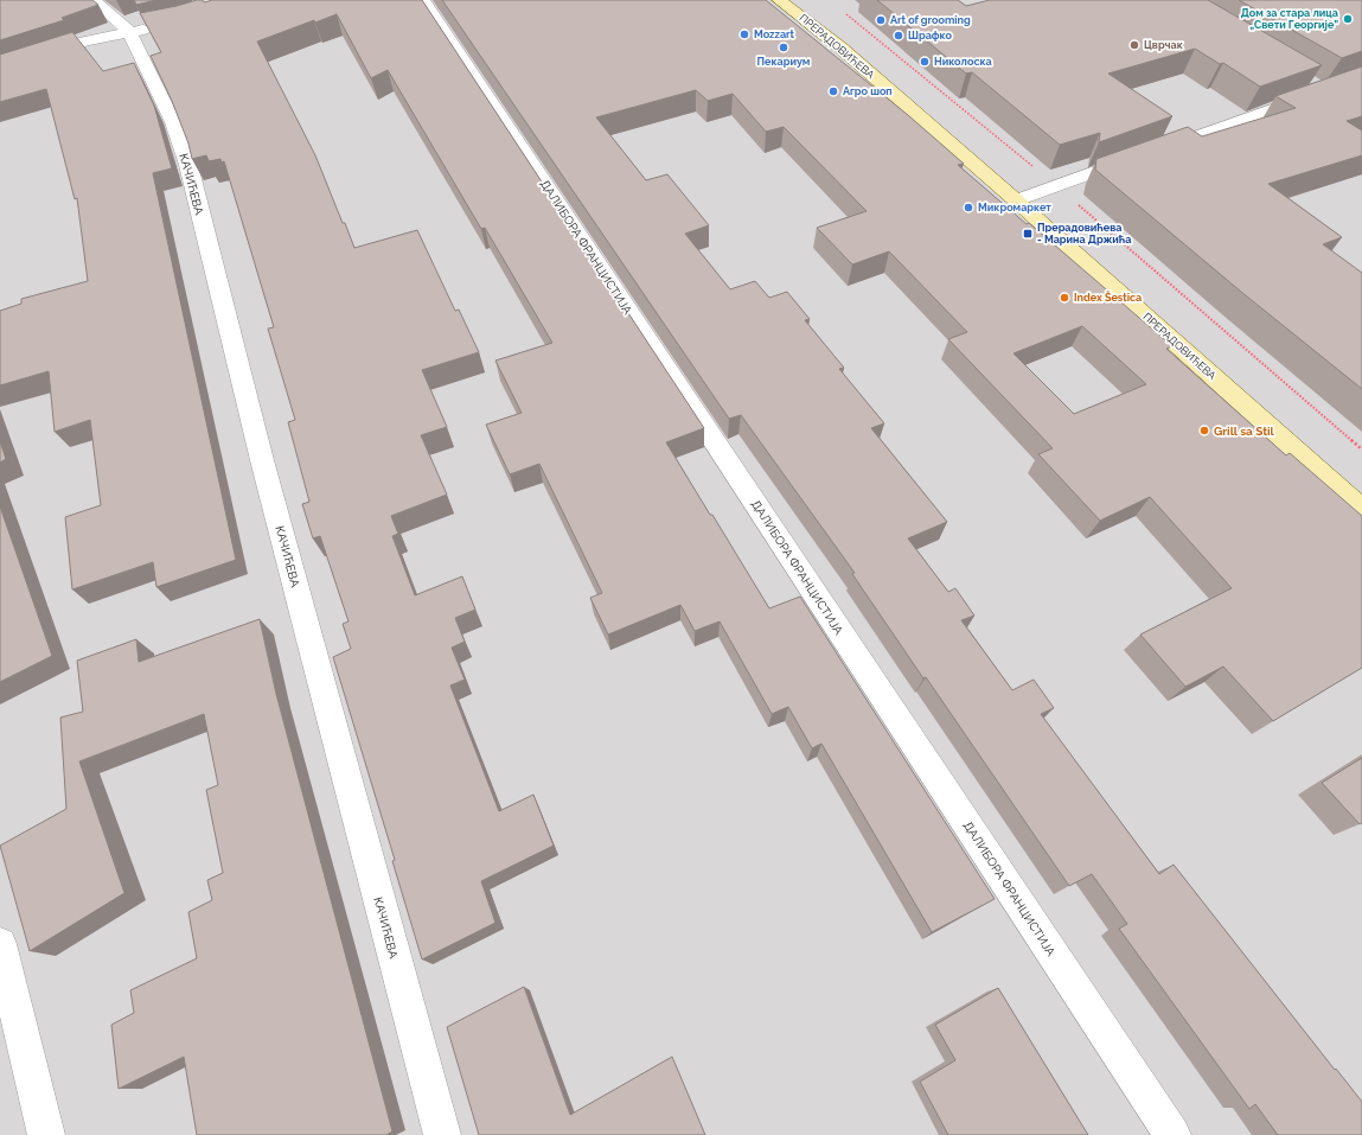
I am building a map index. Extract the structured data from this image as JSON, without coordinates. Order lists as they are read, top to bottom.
{
  "streets": {
    "main road": ["ПРЕРАДОВИЋЕВА"],
    "street": ["КАЧИЋЕВА", "ДАЛИБОРА ФРАНЦИСТИЈА"]
  },
  "places": {
    "other": [
      "Дом за стара лица „Свети Георгије”",
      "Art of grooming",
      "Mozzart",
      "Шрафко",
      "Цврчак",
      "Пекариум",
      "Николоска",
      "Агро шоп",
      "Микромаркет",
      "Index Šestica",
      "Grill sa Stil"
    ],
    "transit": ["Прерадовићева - Марина Држића"]
  }
}
